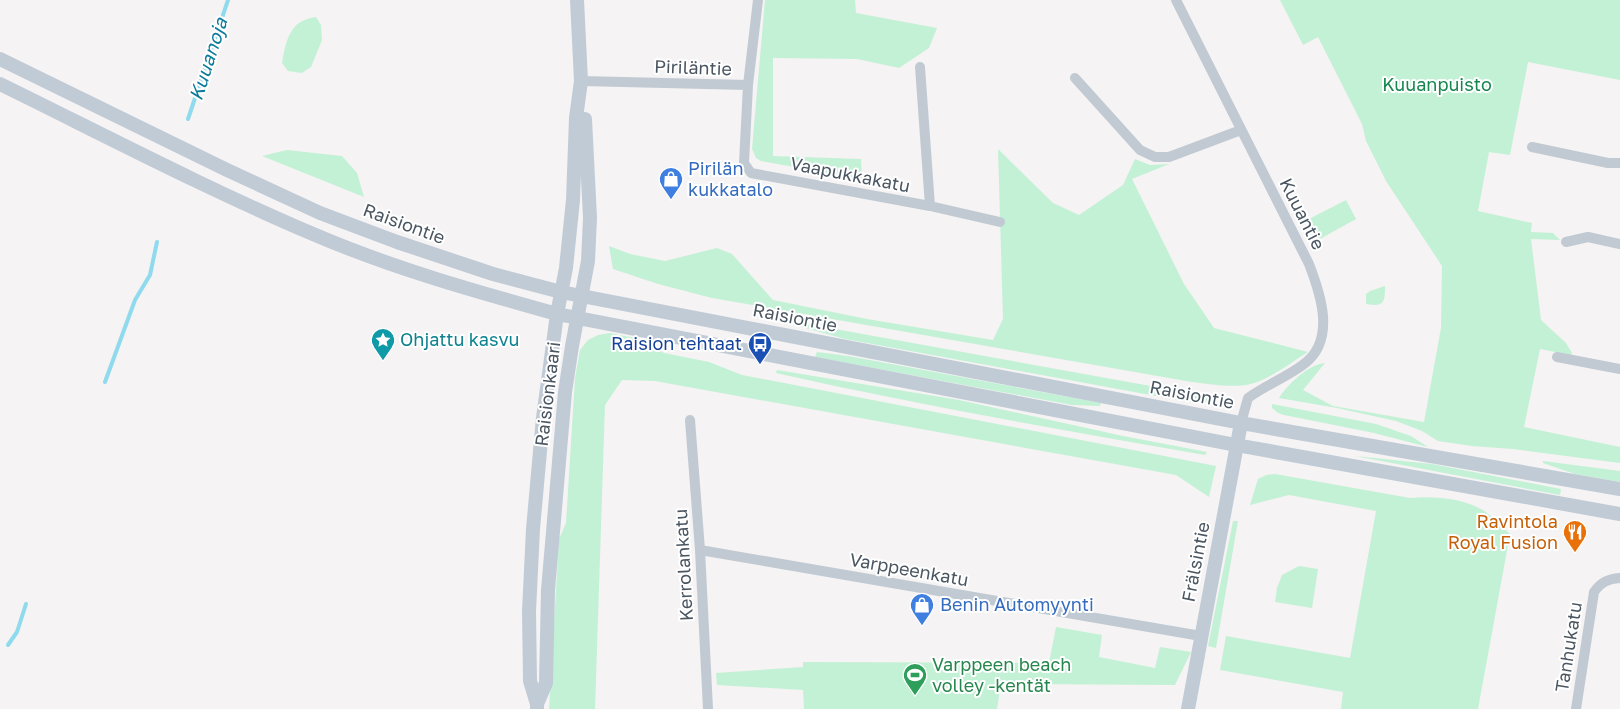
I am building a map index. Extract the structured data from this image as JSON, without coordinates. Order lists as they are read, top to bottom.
{
  "streets": {
    "main road": ["Raisiontie", "Raisionkaari", "Frälsintie"],
    "street": [
      "Piriläntie",
      "Vaapukkakatu",
      "Kuuantie",
      "Kerrolankatu",
      "Varppeenkatu",
      "Tanhukatu"
    ]
  },
  "crossings": [
    ["Piriläntie", "Vaapukkakatu"],
    ["Piriläntie", "Raisionkaari"],
    ["Kuuantie", "Raisiontie"],
    ["Kuuantie", "Frälsintie"],
    ["Raisiontie", "Raisionkaari"],
    ["Raisiontie", "Frälsintie"],
    ["Frälsintie", "Varppeenkatu"],
    ["Kerrolankatu", "Varppeenkatu"]
  ],
  "water": ["Kuuanoja"],
  "parks": ["Kuuanpuisto"],
  "places": {
    "shop": ["Pirilän kukkatalo", "Benin Automyynti"],
    "place": ["Ohjattu kasvu"],
    "bus stop": ["Raision tehtaat"],
    "restaurant": ["Ravintola Royal Fusion"],
    "sports": ["Varppeen beach volley -kentät"]
  }
}
